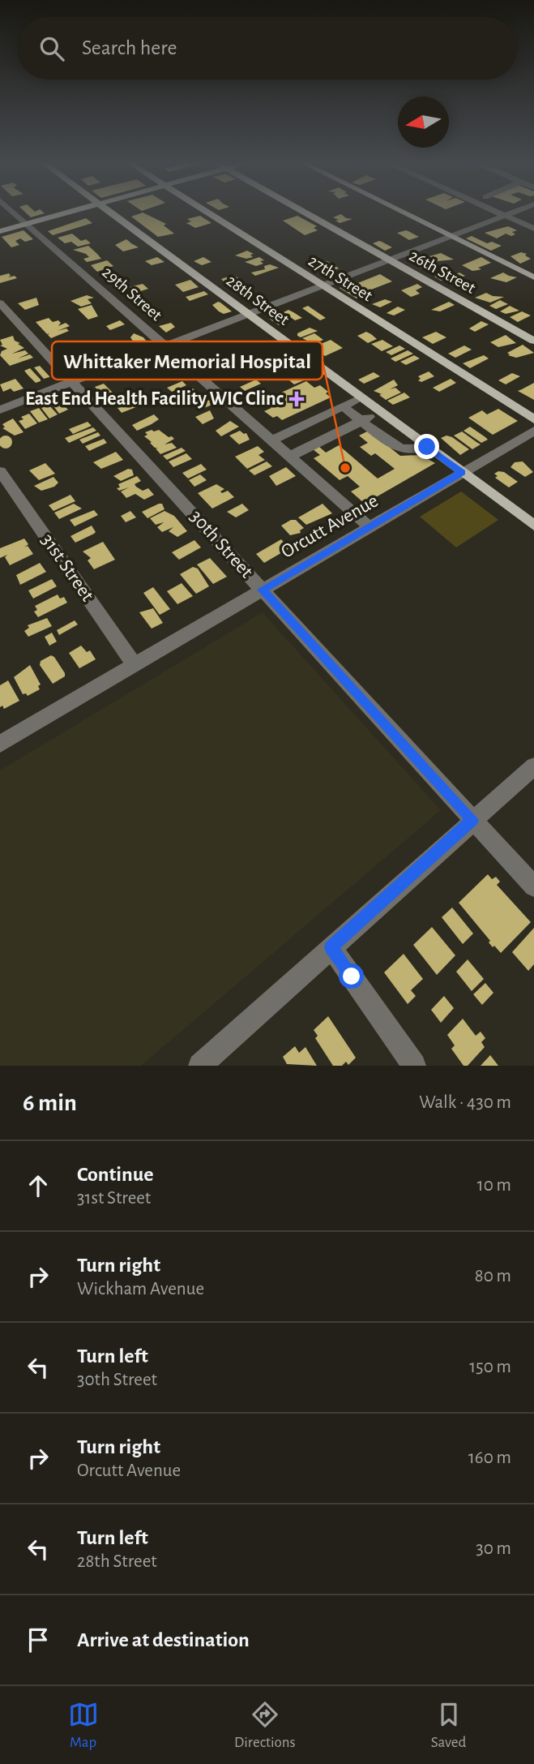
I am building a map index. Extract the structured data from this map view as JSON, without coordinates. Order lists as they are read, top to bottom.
{
  "streets": {
    "main road": ["26th Street", "27th Street", "28th Street"],
    "street": [
      "29th Street",
      "Orcutt Avenue",
      "30th Street",
      "31st Street"
    ]
  },
  "crossings": [
    ["29th Street", "Orcutt Avenue"],
    ["28th Street", "Orcutt Avenue"],
    ["Orcutt Avenue", "30th Street"],
    ["Orcutt Avenue", "31st Street"]
  ],
  "places": {
    "health": ["East End Health Facility WIC Clinc"],
    "other": ["Whittaker Memorial Hospital"]
  },
  "north": "left",
  "page": {
    "search": "Search here",
    "heading": ["6 min", "Walk · 430 m"],
    "list": [
      ["Continue", "31st Street", "10 m"],
      ["Turn right", "Wickham Avenue", "80 m"],
      ["Turn left", "30th Street", "150 m"],
      ["Turn right", "Orcutt Avenue", "160 m"],
      ["Turn left", "28th Street", "30 m"],
      "Arrive at destination"
    ],
    "nav": ["Map", "Directions", "Saved"]
  }
}
